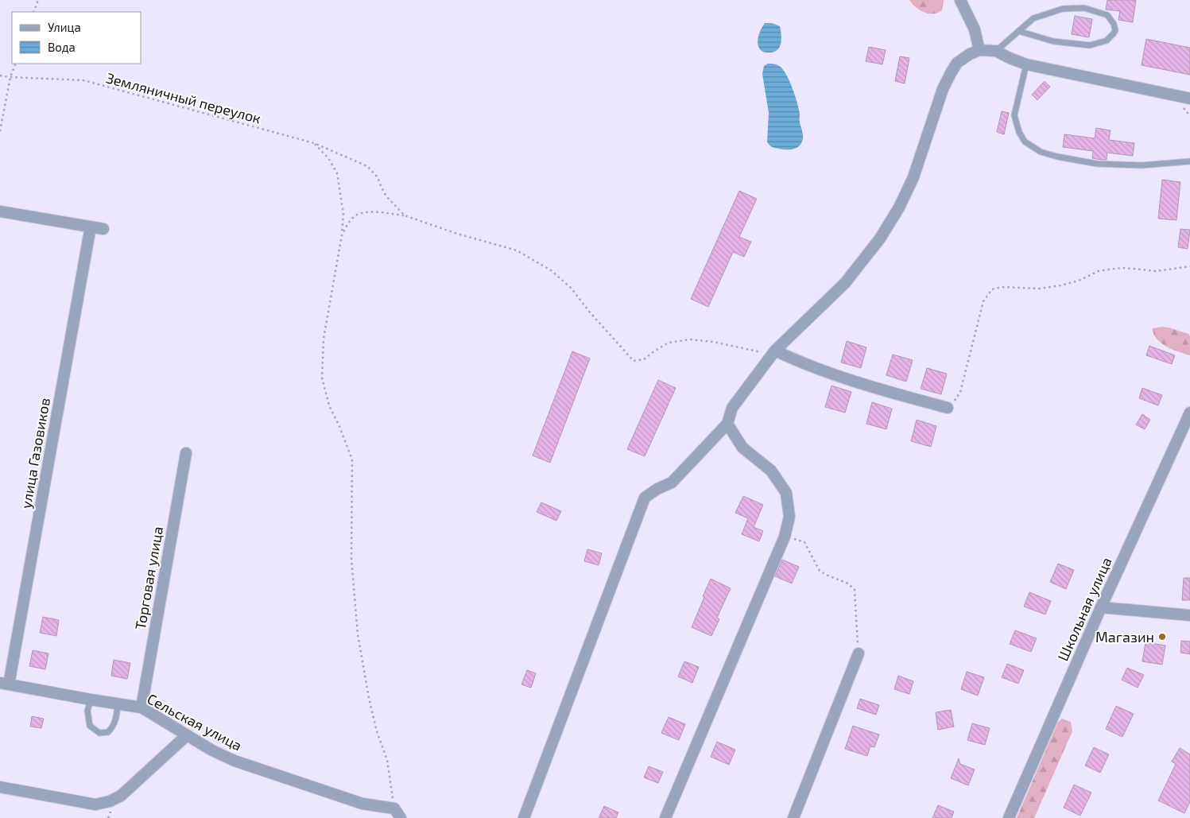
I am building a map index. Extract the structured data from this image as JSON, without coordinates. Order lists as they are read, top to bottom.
{
  "streets": {
    "street": [
      "улица Газовиков",
      "Торговая улица",
      "Школьная улица",
      "Сельская улица"
    ],
    "path": ["Земляничный переулок"]
  },
  "crossings": [
    ["улица Газовиков", "Сельская улица"],
    ["Торговая улица", "Сельская улица"]
  ],
  "places": ["Магазин"],
  "legend": ["Улица", "Вода"]
}
